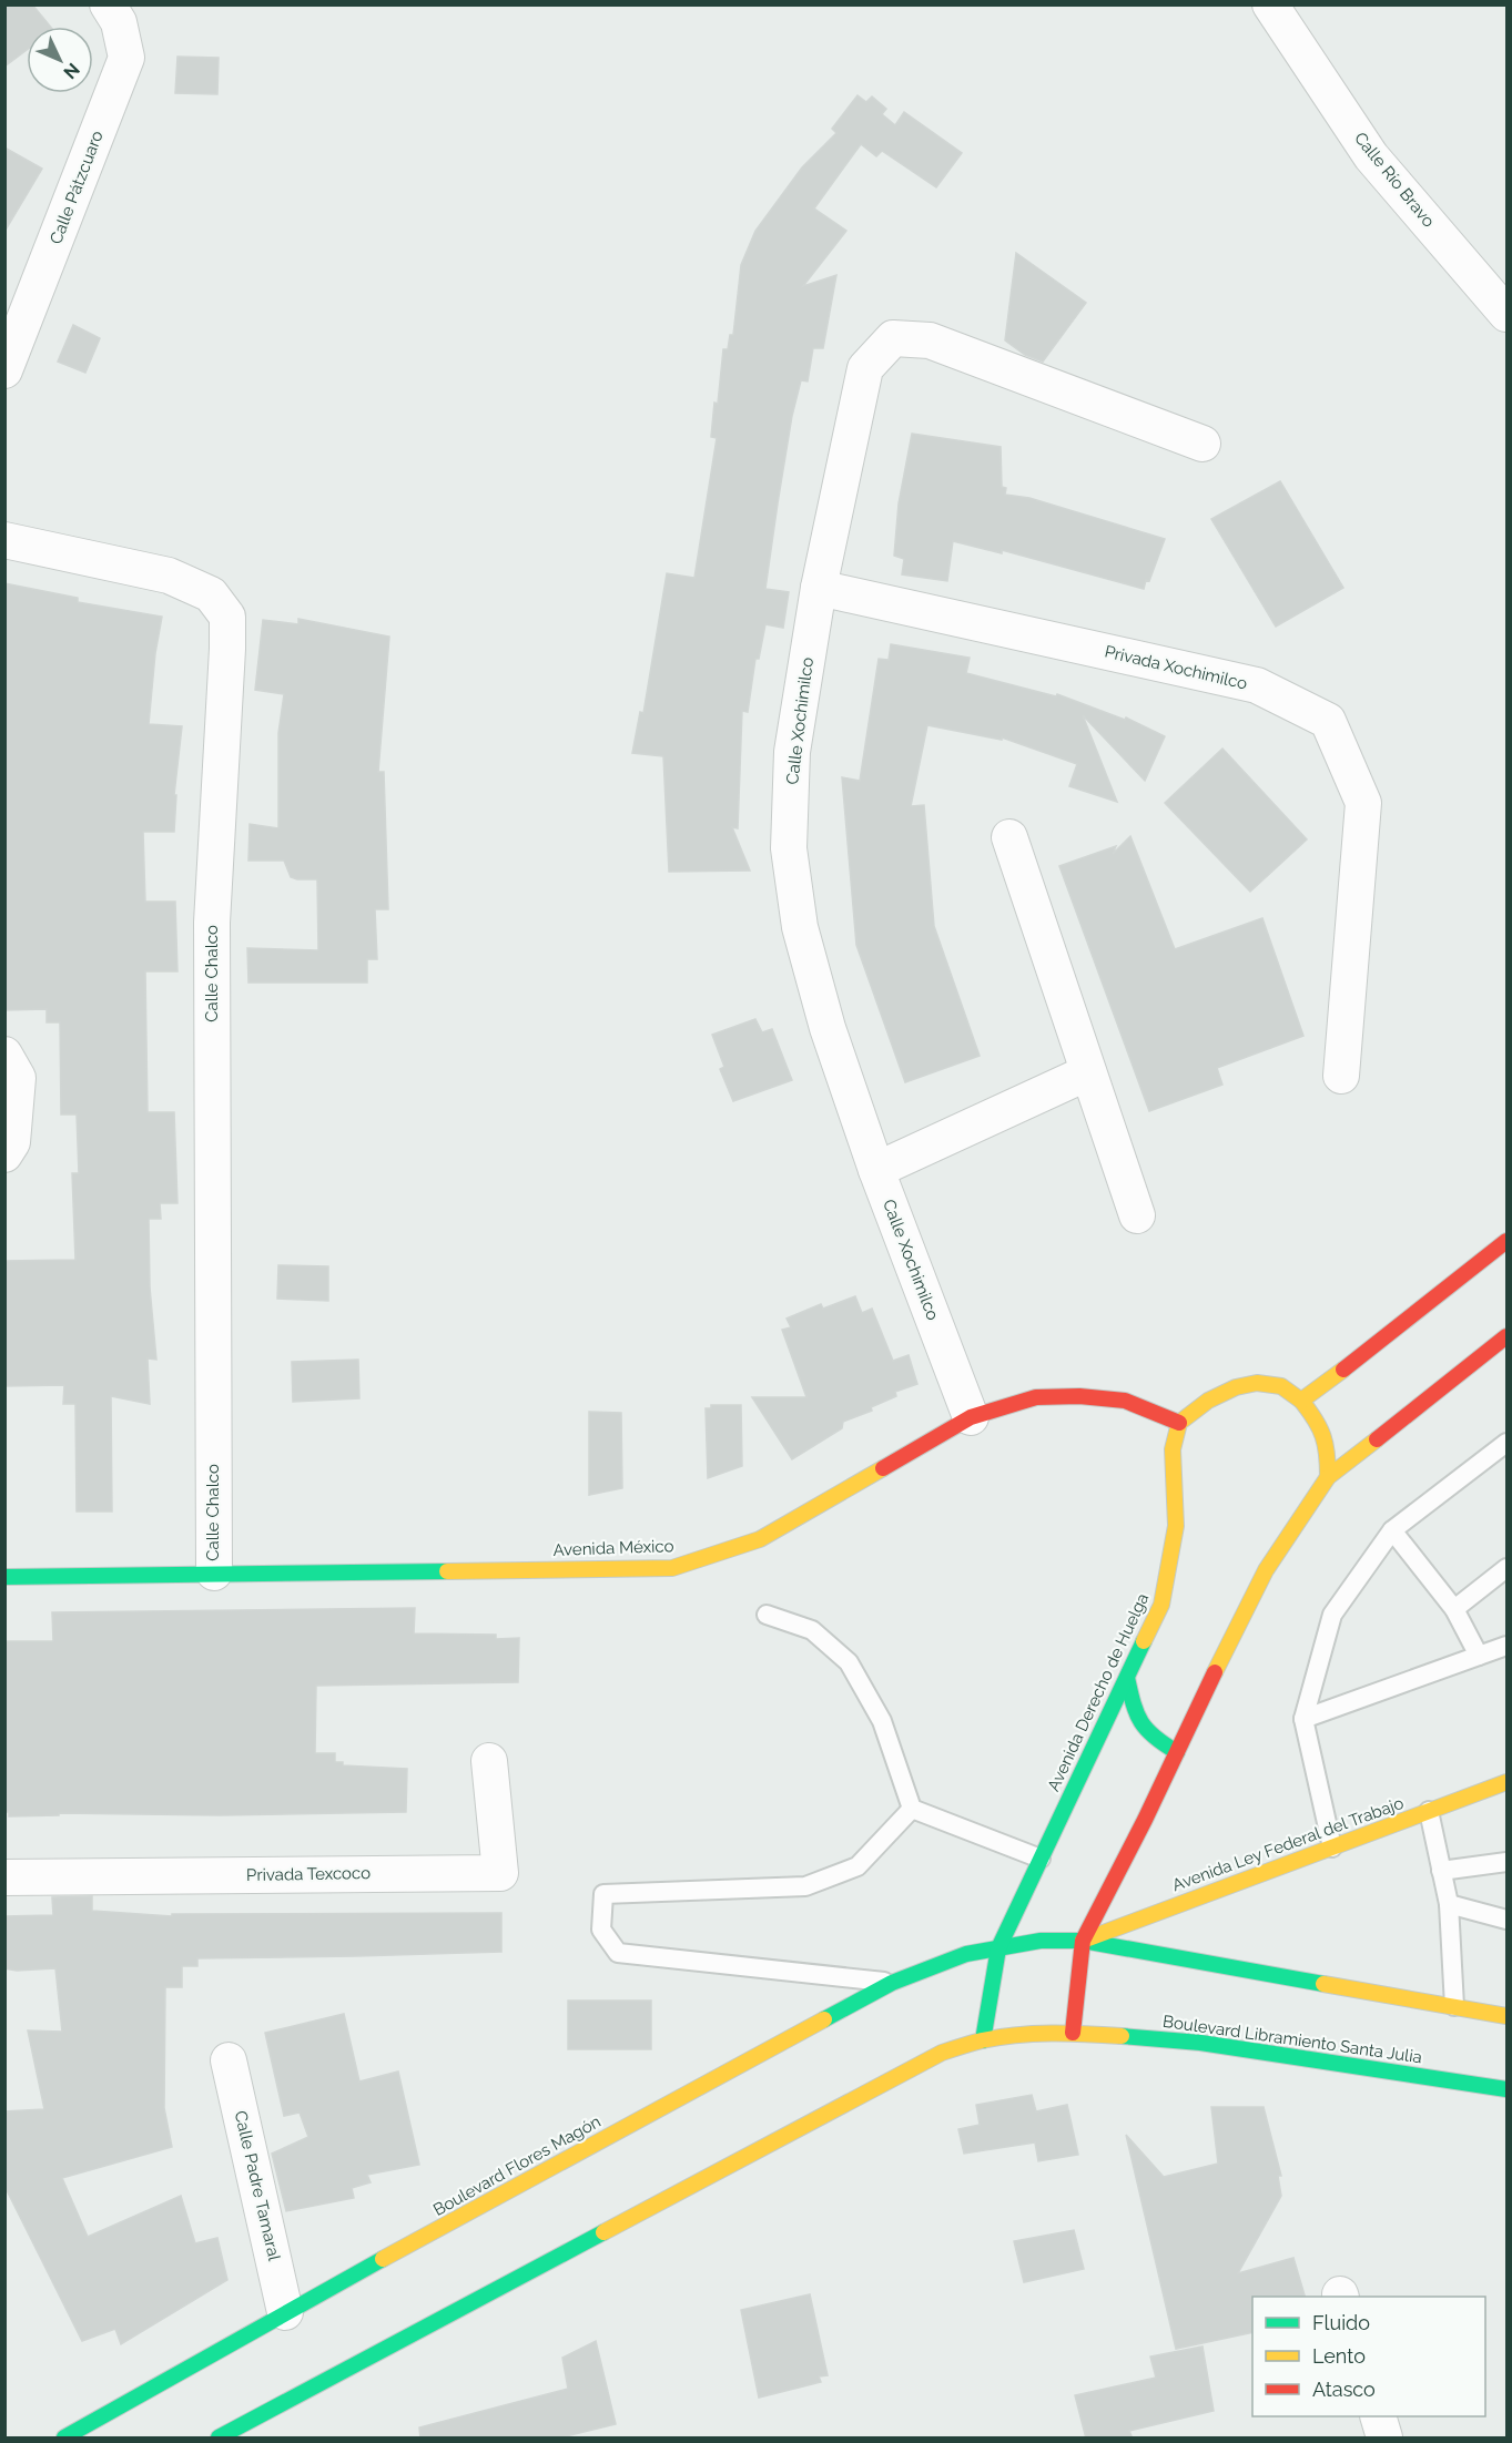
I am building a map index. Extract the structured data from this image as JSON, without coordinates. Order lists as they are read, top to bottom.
{
  "streets": {
    "main road": [
      "Avenida México",
      "Avenida Derecho de Huelga",
      "Avenida Ley Federal del Trabajo",
      "Boulevard Libramiento Santa Julia",
      "Boulevard Flores Magón"
    ],
    "street": [
      "Calle Río Bravo",
      "Calle Pátzcuaro",
      "Privada Xochimilco",
      "Calle Xochimilco",
      "Calle Chalco",
      "Privada Texcoco",
      "Calle Padre Tamaral"
    ]
  },
  "crossings": [
    ["Privada Xochimilco", "Calle Xochimilco"],
    ["Calle Xochimilco", "Avenida México"],
    ["Calle Chalco", "Avenida México"],
    ["Avenida México", "Avenida Derecho de Huelga"],
    ["Avenida Derecho de Huelga", "Boulevard Libramiento Santa Julia"],
    ["Avenida Derecho de Huelga", "Boulevard Flores Magón"],
    ["Avenida Ley Federal del Trabajo", "Boulevard Flores Magón"],
    ["Boulevard Flores Magón", "Calle Padre Tamaral"]
  ],
  "legend": ["Fluido", "Lento", "Atasco"],
  "north": "bottom right"
}
